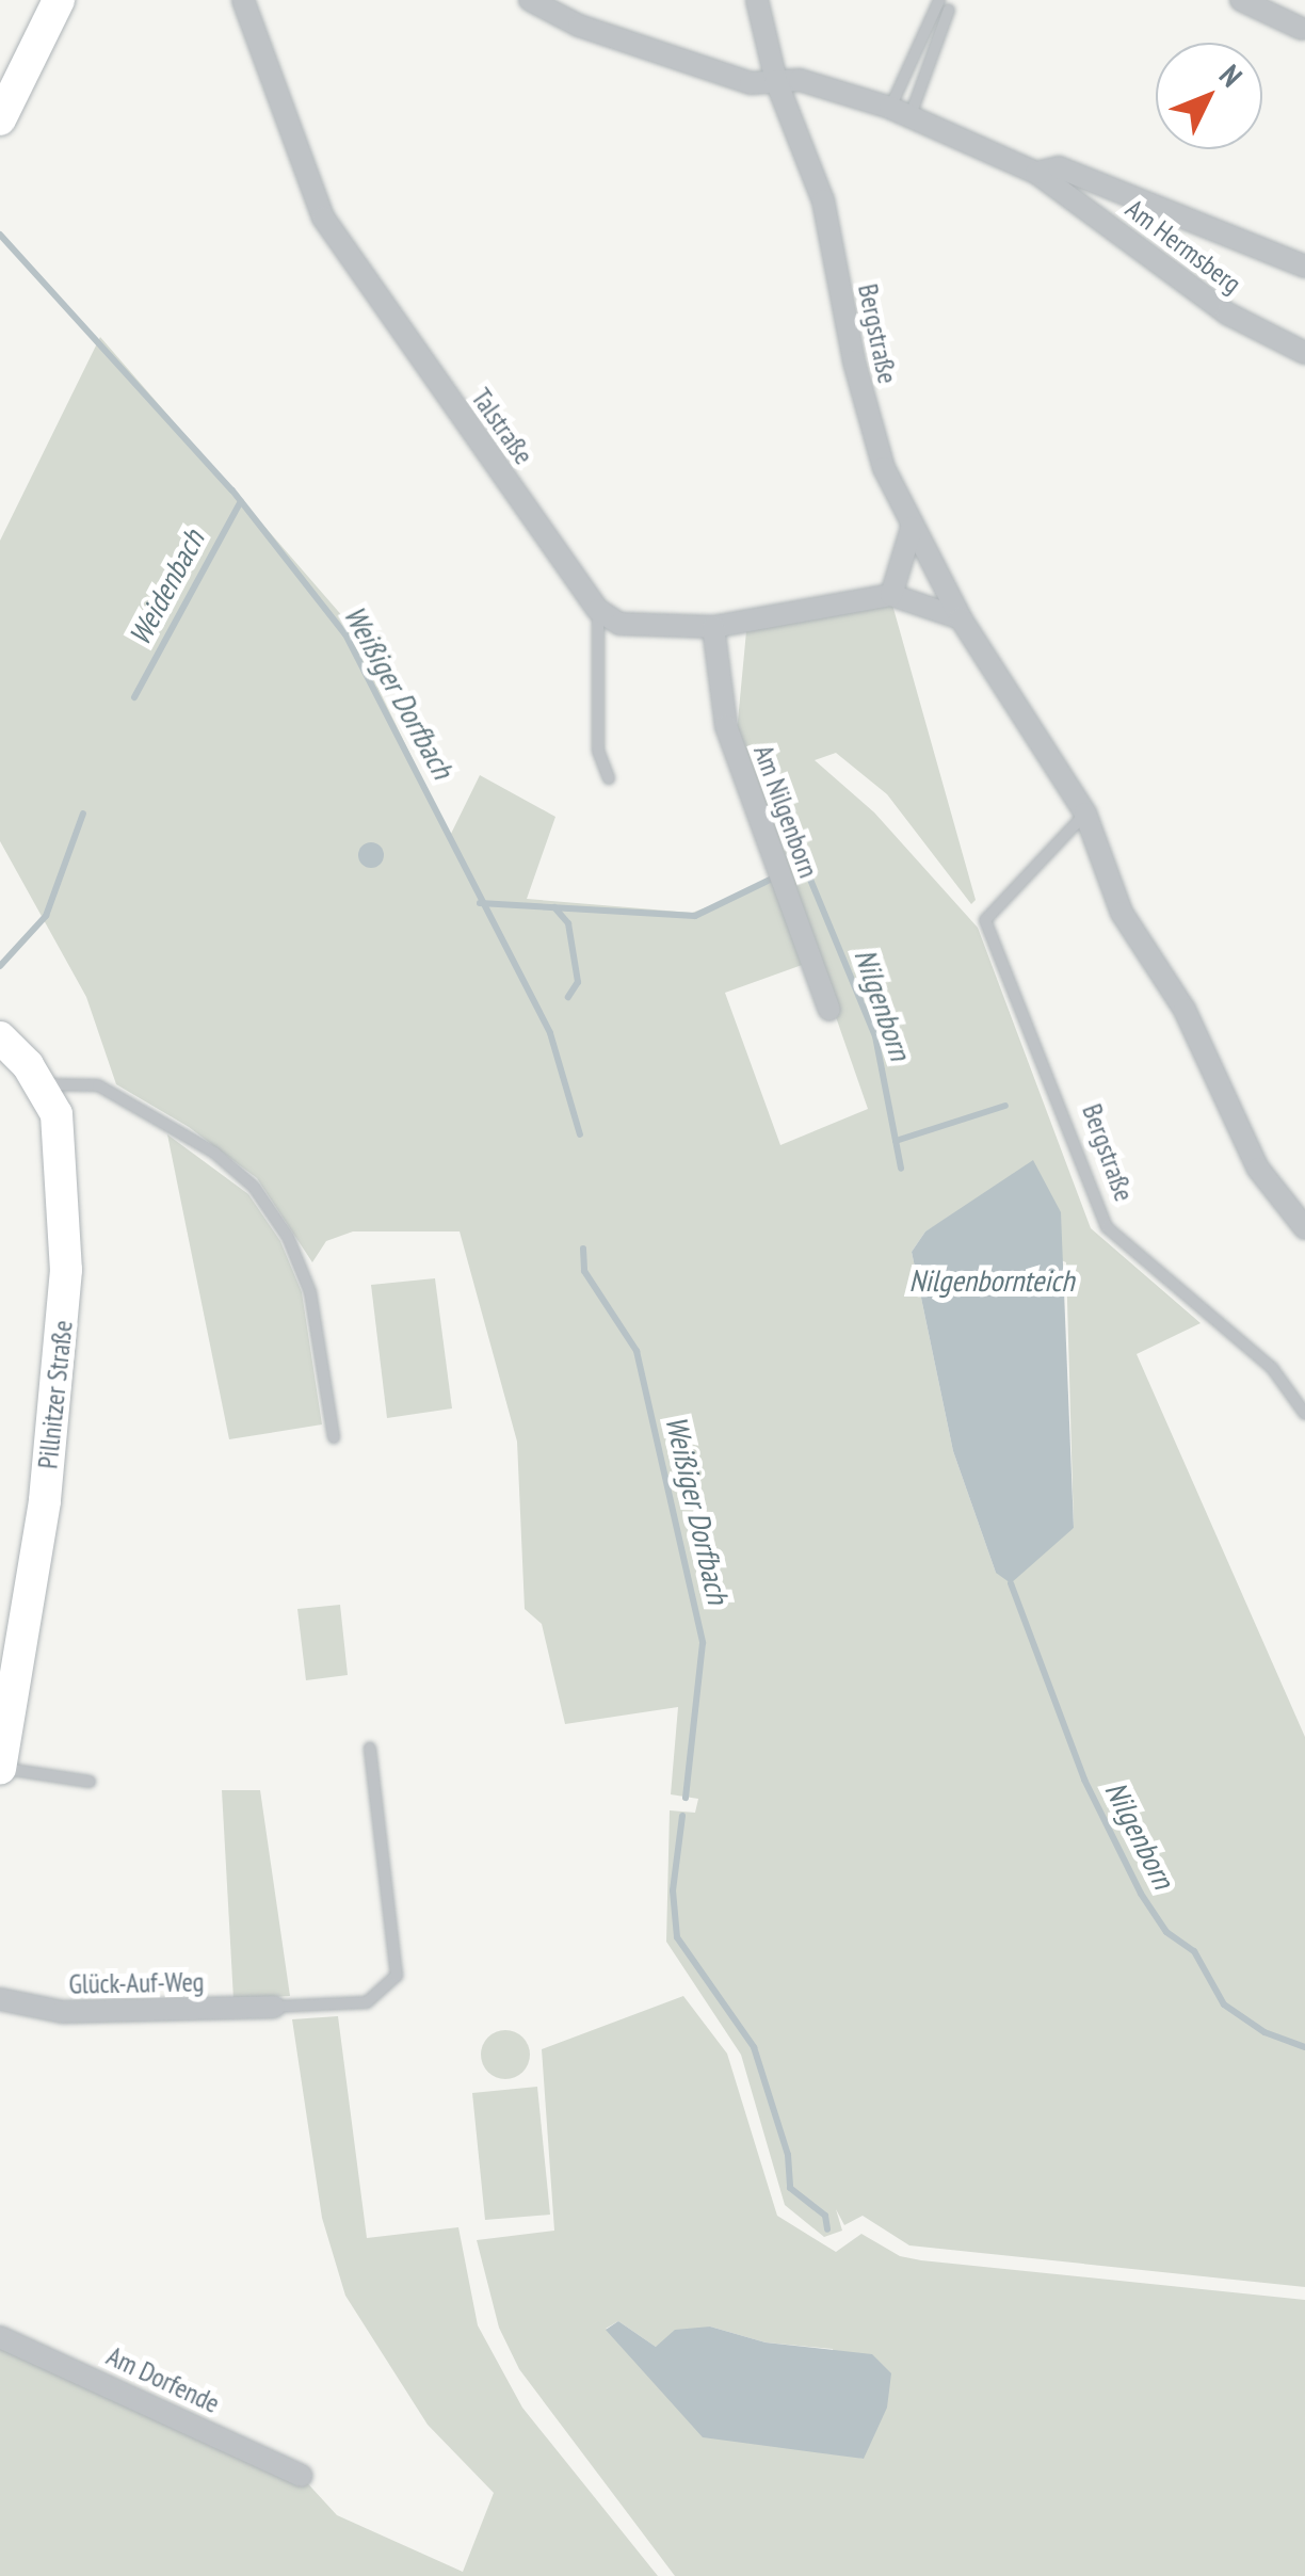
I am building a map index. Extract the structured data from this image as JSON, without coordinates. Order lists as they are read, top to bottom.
{
  "streets": {
    "street": [
      "Am Hermsberg",
      "Bergstraße",
      "Talstraße",
      "Am Nilgenborn",
      "Pillnitzer Straße",
      "Glück-Auf-Weg",
      "Am Dorfende"
    ]
  },
  "crossings": [
    ["Am Hermsberg", "Bergstraße"]
  ],
  "water": [
    "Weidenbach",
    "Weißiger Dorfbach",
    "Nilgenborn",
    "Nilgenbornteich"
  ],
  "north": "top right"
}
